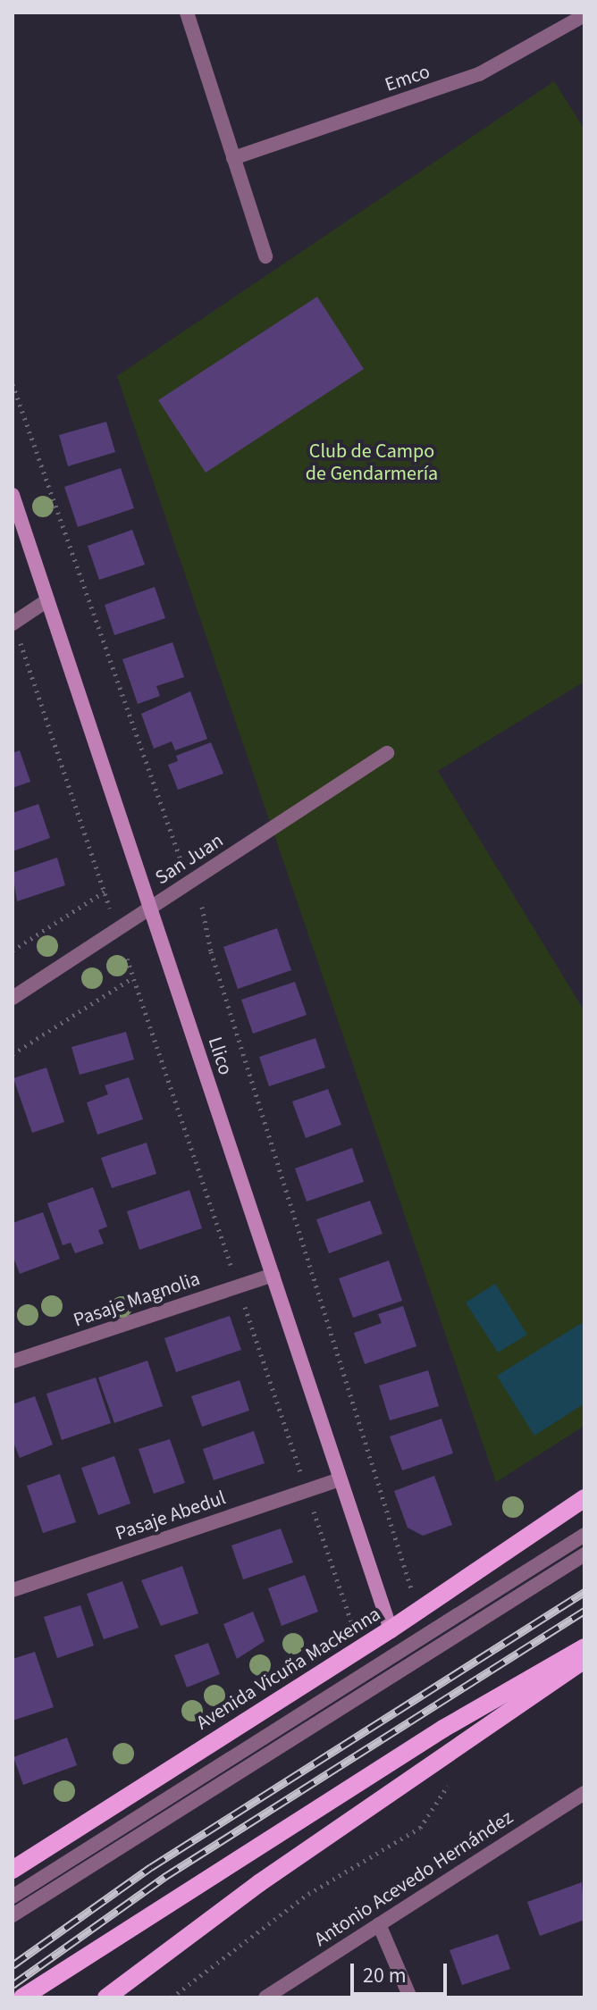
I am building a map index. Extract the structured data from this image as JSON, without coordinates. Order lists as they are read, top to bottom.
{
  "streets": {
    "main road": ["Avenida Vicuña Mackenna"],
    "street": [
      "Emco",
      "San Juan",
      "Llico",
      "Pasaje Magnolia",
      "Pasaje Abedul",
      "Antonio Acevedo Hernández"
    ]
  },
  "crossings": [
    ["San Juan", "Llico"],
    ["Llico", "Pasaje Magnolia"],
    ["Llico", "Pasaje Abedul"],
    ["Llico", "Avenida Vicuña Mackenna"]
  ],
  "parks": ["Club de Campo de Gendarmería"],
  "scale_bar": "20 m"
}
